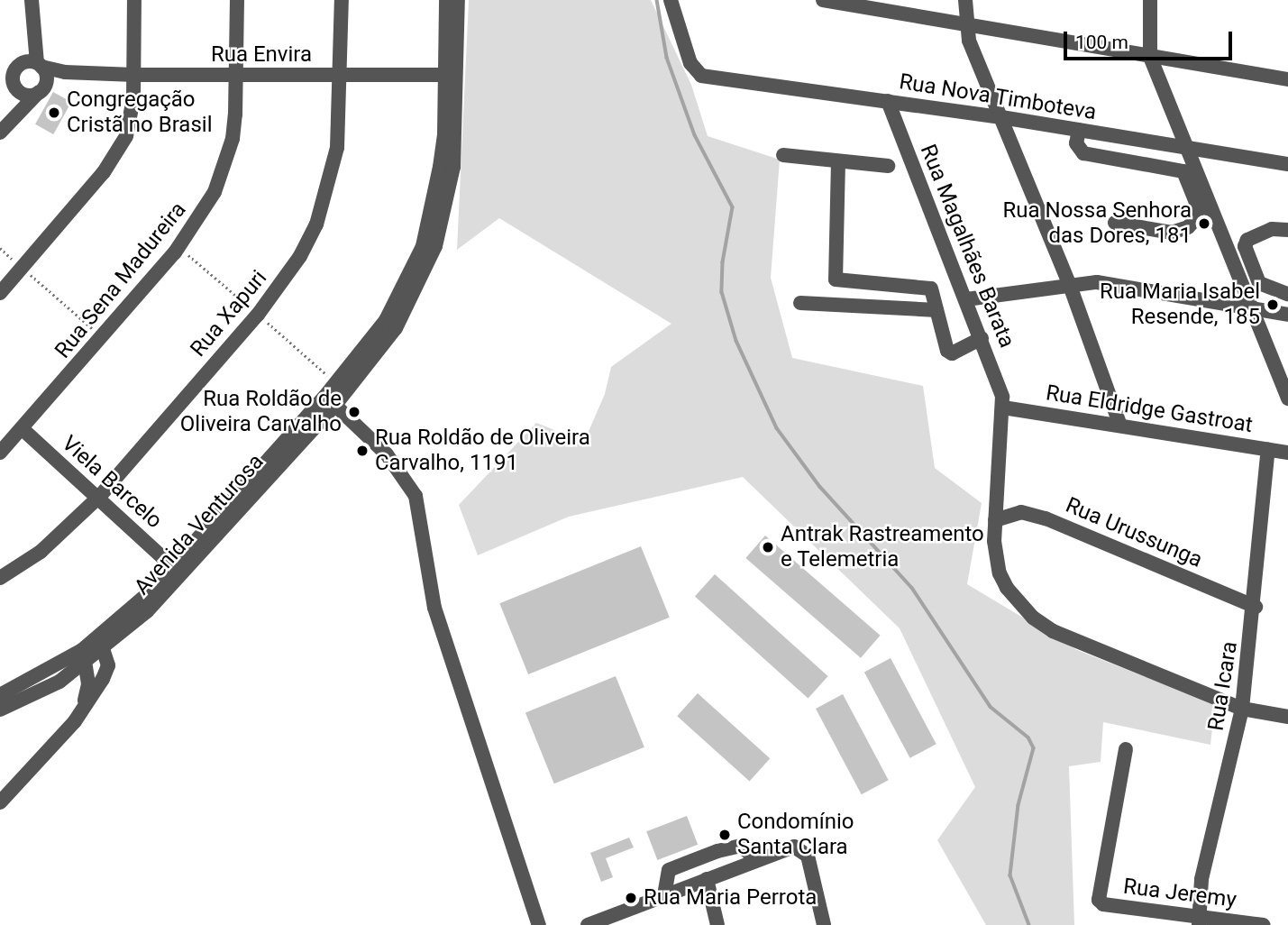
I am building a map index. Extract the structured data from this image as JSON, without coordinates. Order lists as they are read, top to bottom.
{
  "streets": {
    "street": [
      "Rua Envira",
      "Rua Nova Timboteva",
      "Rua Magalhães Barata",
      "Rua Sena Madureira",
      "Rua Xapuri",
      "Rua Eldridge Gastroat",
      "Viela Barcelo",
      "Avenida Venturosa",
      "Rua Urussunga",
      "Rua Icara",
      "Rua Jeremy"
    ]
  },
  "crossings": [
    ["Rua Envira", "Rua Sena Madureira"],
    ["Rua Envira", "Rua Xapuri"],
    ["Rua Envira", "Avenida Venturosa"],
    ["Rua Nova Timboteva", "Rua Magalhães Barata"],
    ["Rua Magalhães Barata", "Rua Eldridge Gastroat"],
    ["Rua Magalhães Barata", "Rua Urussunga"],
    ["Rua Magalhães Barata", "Rua Icara"],
    ["Rua Sena Madureira", "Viela Barcelo"],
    ["Rua Xapuri", "Viela Barcelo"],
    ["Rua Eldridge Gastroat", "Rua Icara"],
    ["Viela Barcelo", "Avenida Venturosa"],
    ["Rua Urussunga", "Rua Icara"],
    ["Rua Icara", "Rua Jeremy"]
  ],
  "places": [
    "Congregação Cristã no Brasil",
    "Rua Nossa Senhora das Dores, 181",
    "Rua Maria Isabel Resende, 185",
    "Rua Roldão de Oliveira Carvalho",
    "Rua Roldão de Oliveira Carvalho, 1191",
    "Antrak Rastreamento e Telemetria",
    "Condomínio Santa Clara",
    "Rua Maria Perrota"
  ],
  "scale_bar": "100 m"
}
